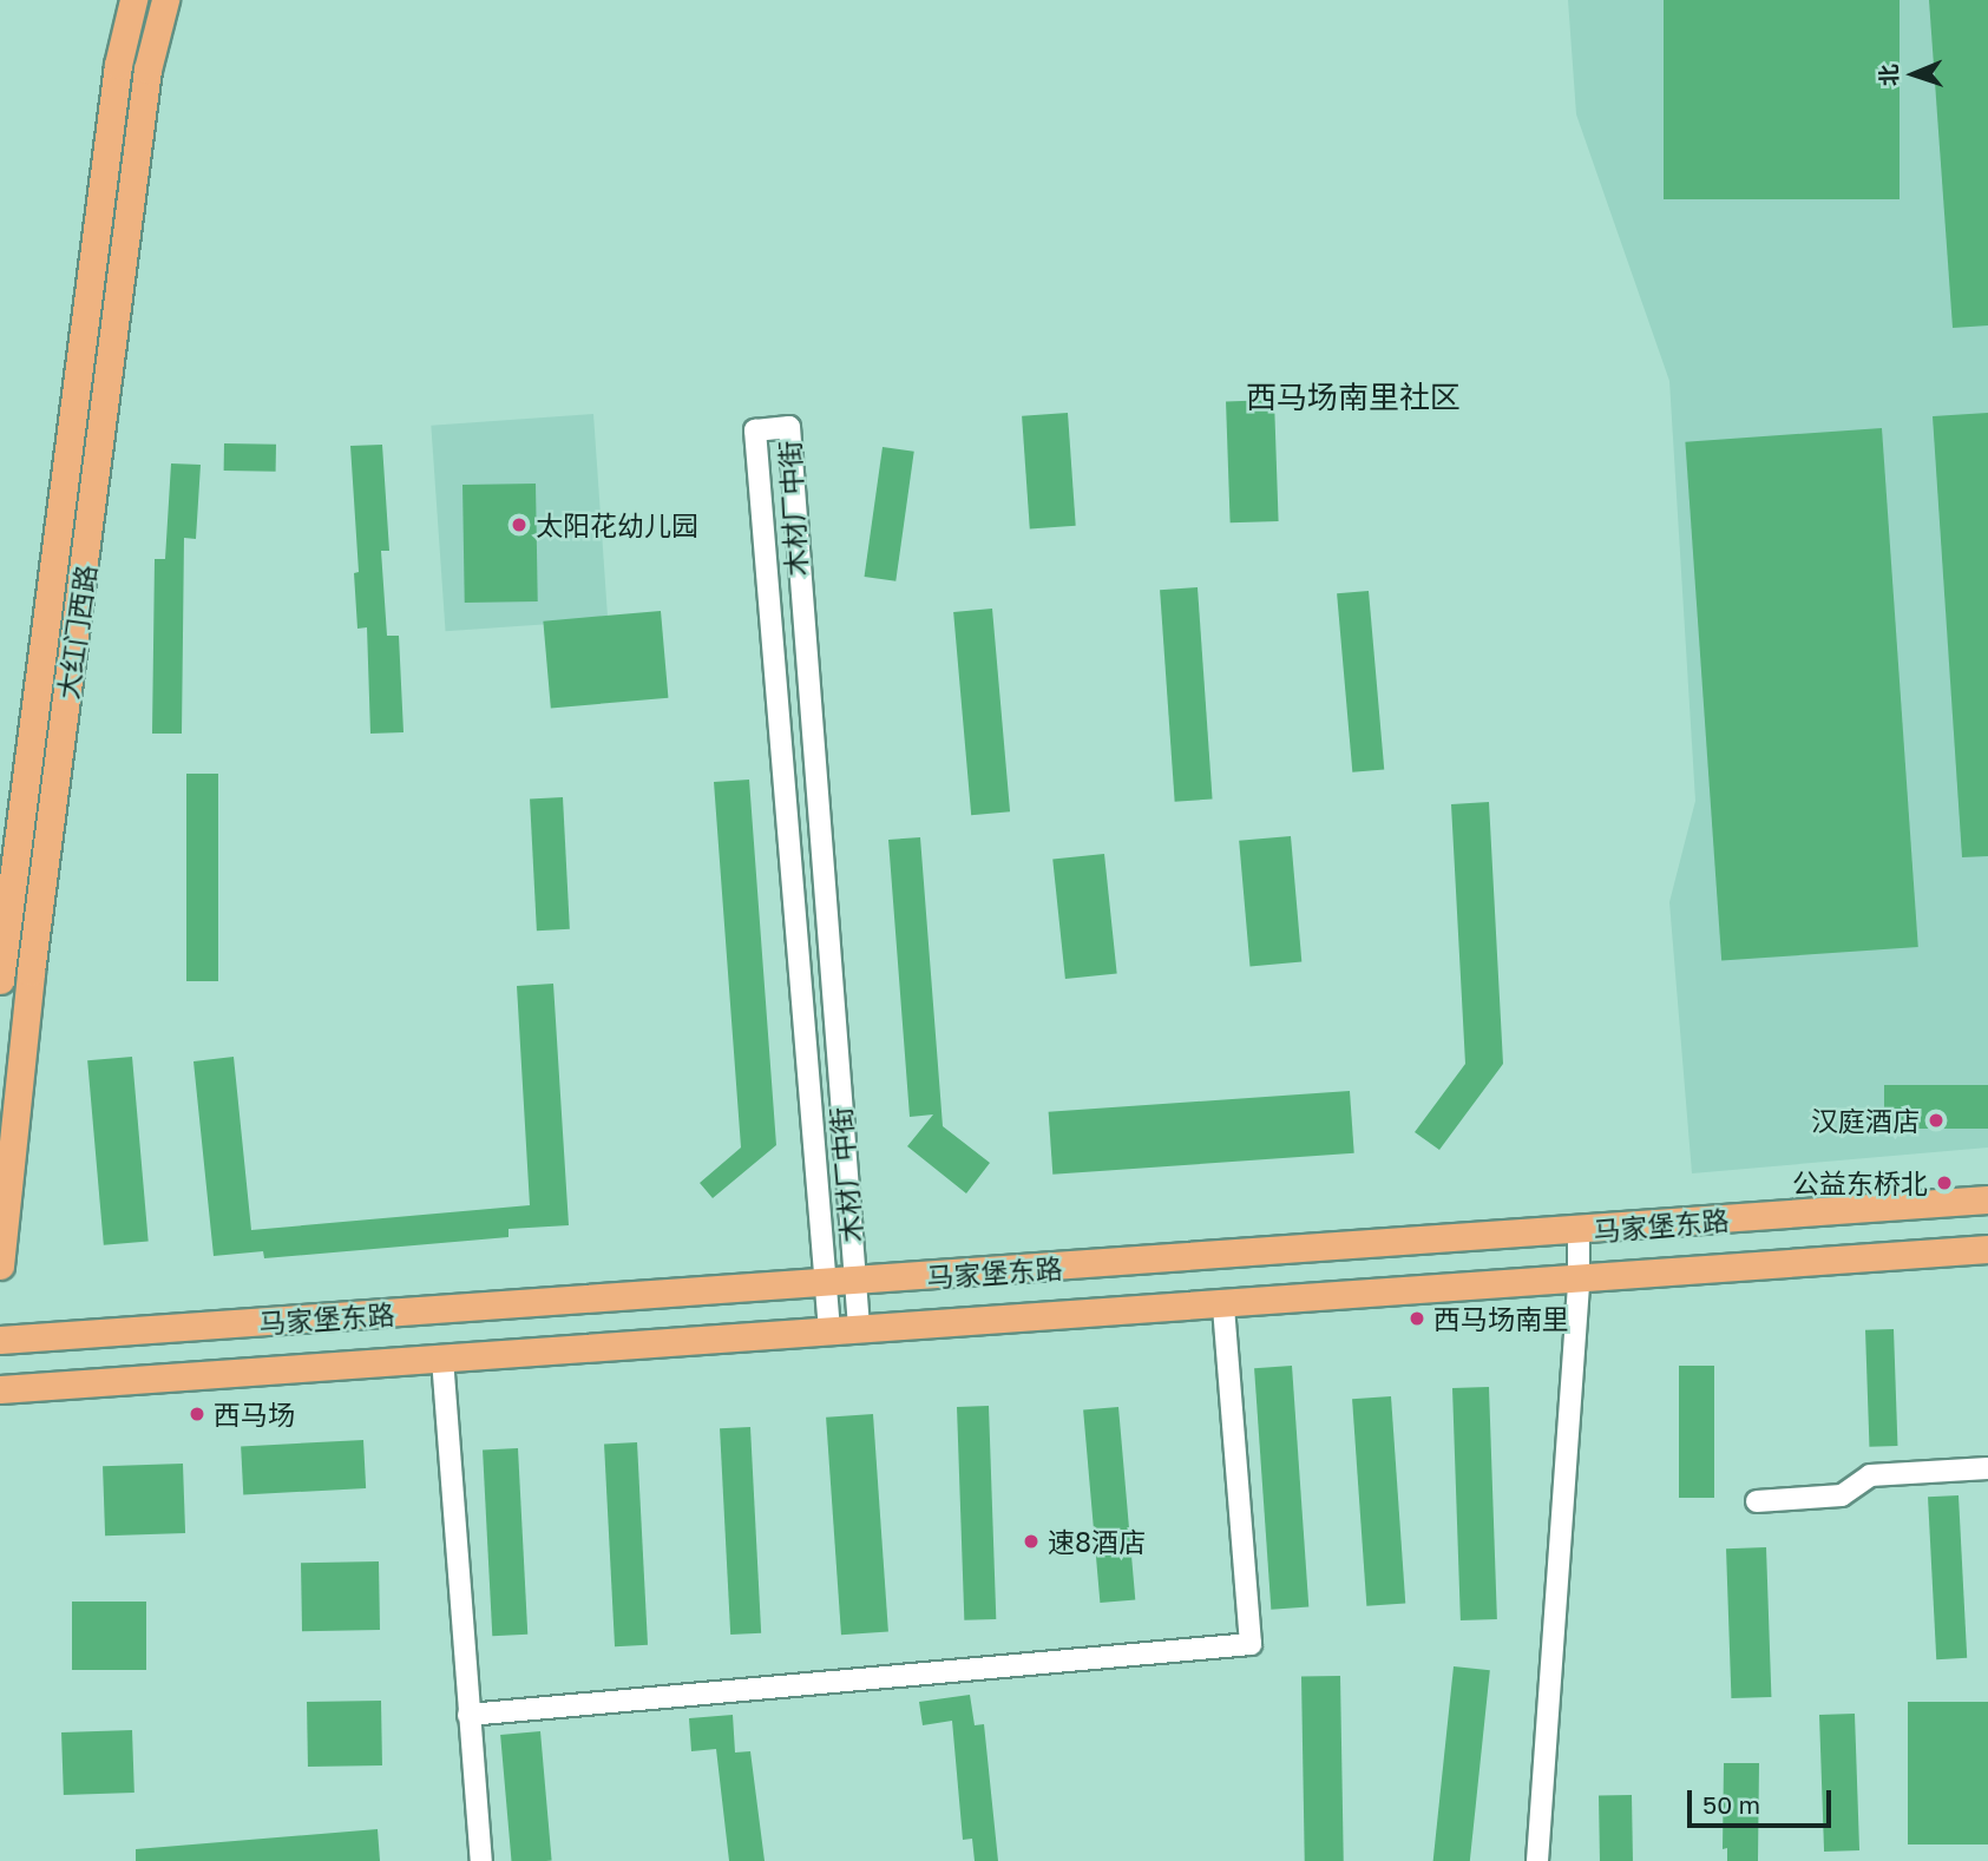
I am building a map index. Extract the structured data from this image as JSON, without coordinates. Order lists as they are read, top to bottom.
{
  "streets": {
    "main road": ["大红门西路", "马家堡东路"],
    "street": ["木材厂中街"]
  },
  "crossings": [
    ["木材厂中街", "马家堡东路"]
  ],
  "districts": ["西马场南里社区"],
  "places": [
    "太阳花幼儿园",
    "汉庭酒店",
    "公益东桥北",
    "西马场南里",
    "西马场",
    "速8酒店"
  ],
  "scale_bar": "50 m",
  "north": "left"
}
